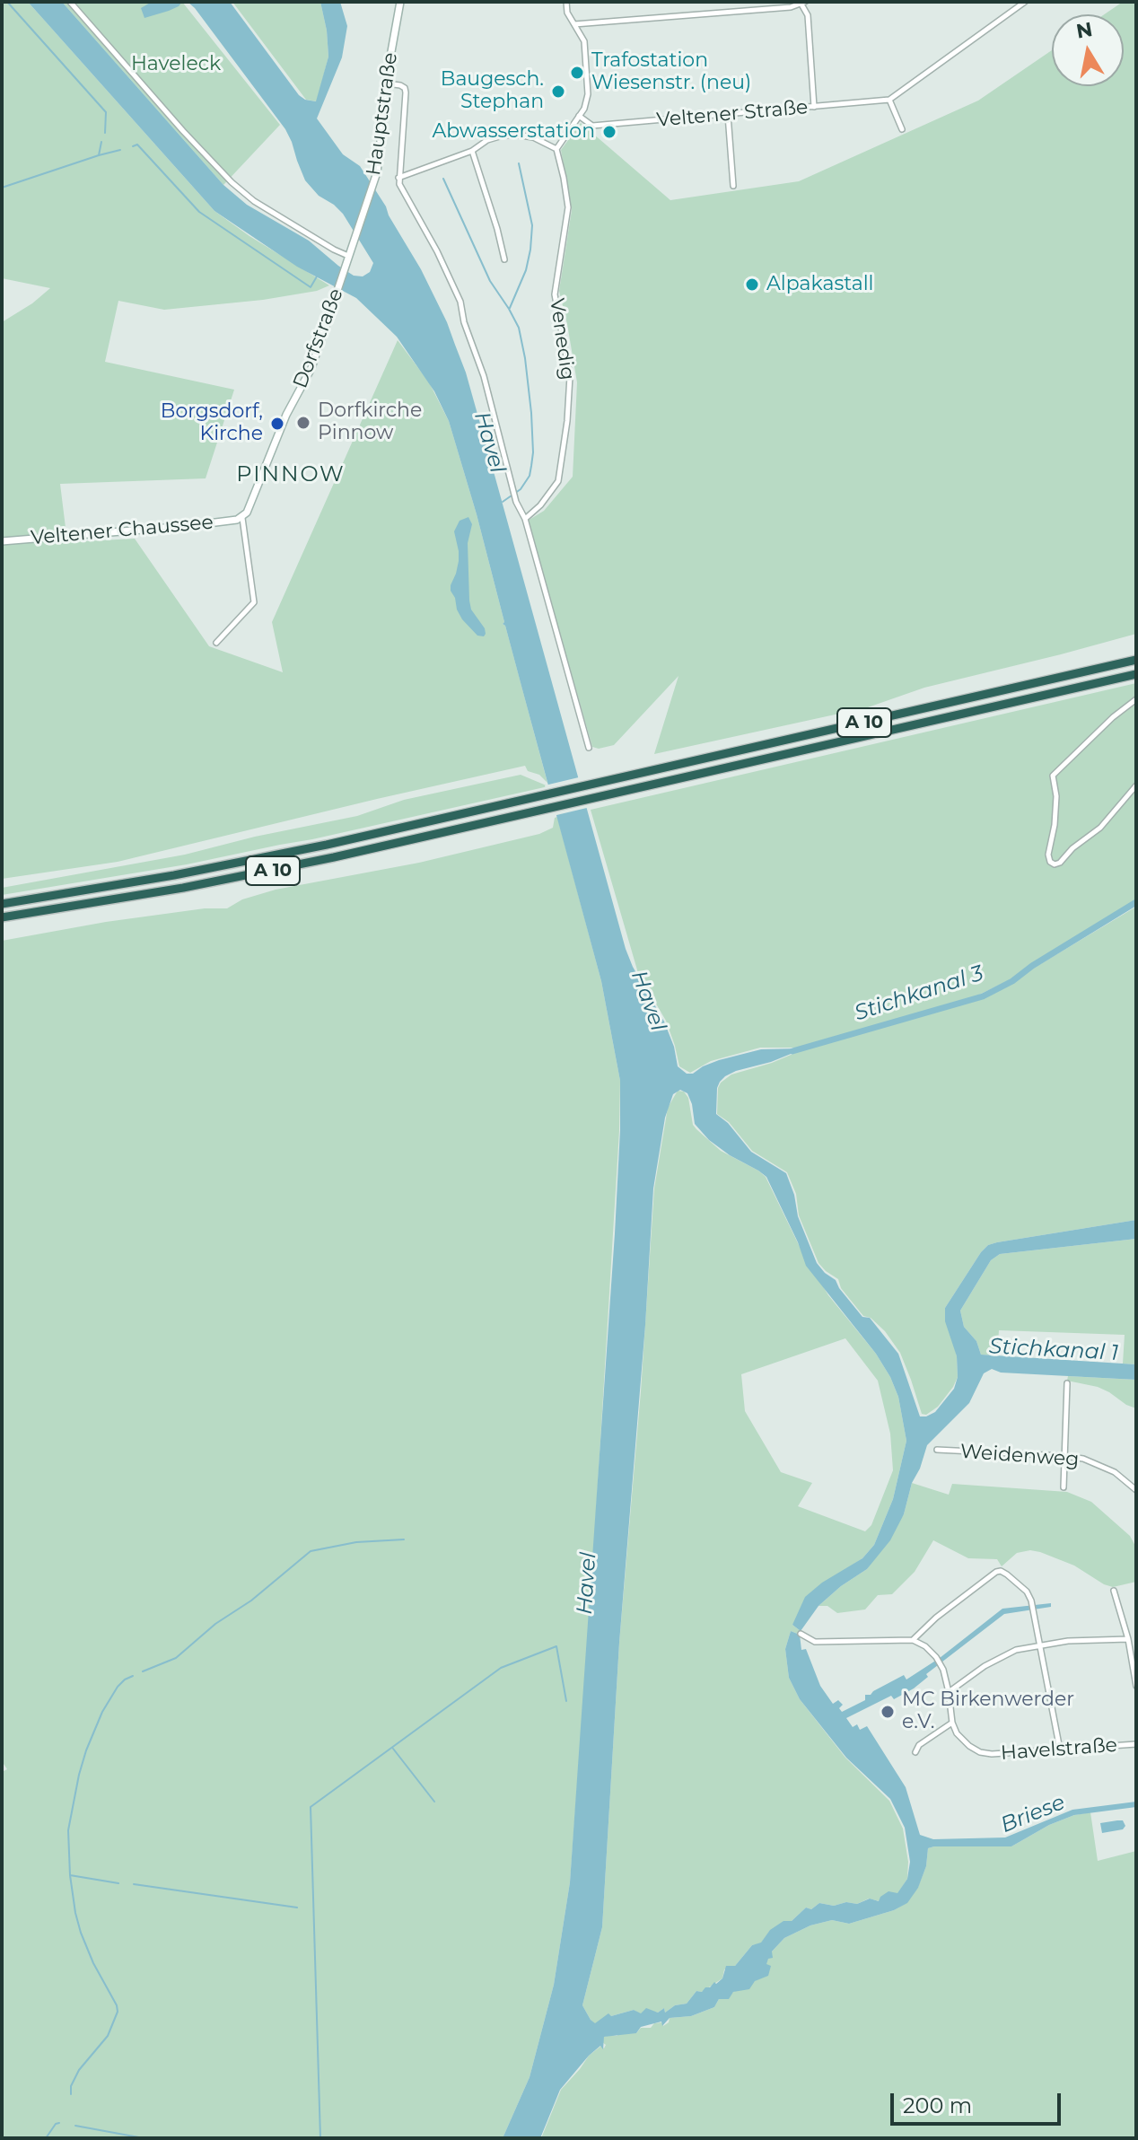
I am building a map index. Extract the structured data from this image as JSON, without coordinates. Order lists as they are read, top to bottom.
{
  "streets": {
    "highway": ["A 10"],
    "main road": ["Hauptstraße", "Dorfstraße", "Veltener Chaussee"],
    "street": [
      "Veltener Straße",
      "Venedig",
      "Weidenweg",
      "Havelstraße"
    ]
  },
  "crossings": [
    ["Hauptstraße", "Dorfstraße"],
    ["Dorfstraße", "Veltener Chaussee"]
  ],
  "districts": ["PINNOW"],
  "water": [
    "Havel",
    "Stichkanal 3",
    "Stichkanal 1",
    "Briese"
  ],
  "parks": ["Haveleck"],
  "places": [
    "Trafostation Wiesenstr. (neu)",
    "Baugesch. Stephan",
    "Abwasserstation",
    "Alpakastall",
    "Dorfkirche Pinnow",
    "Borgsdorf, Kirche",
    "MC Birkenwerder e.V."
  ],
  "scale_bar": "200 m",
  "north": "top"
}
